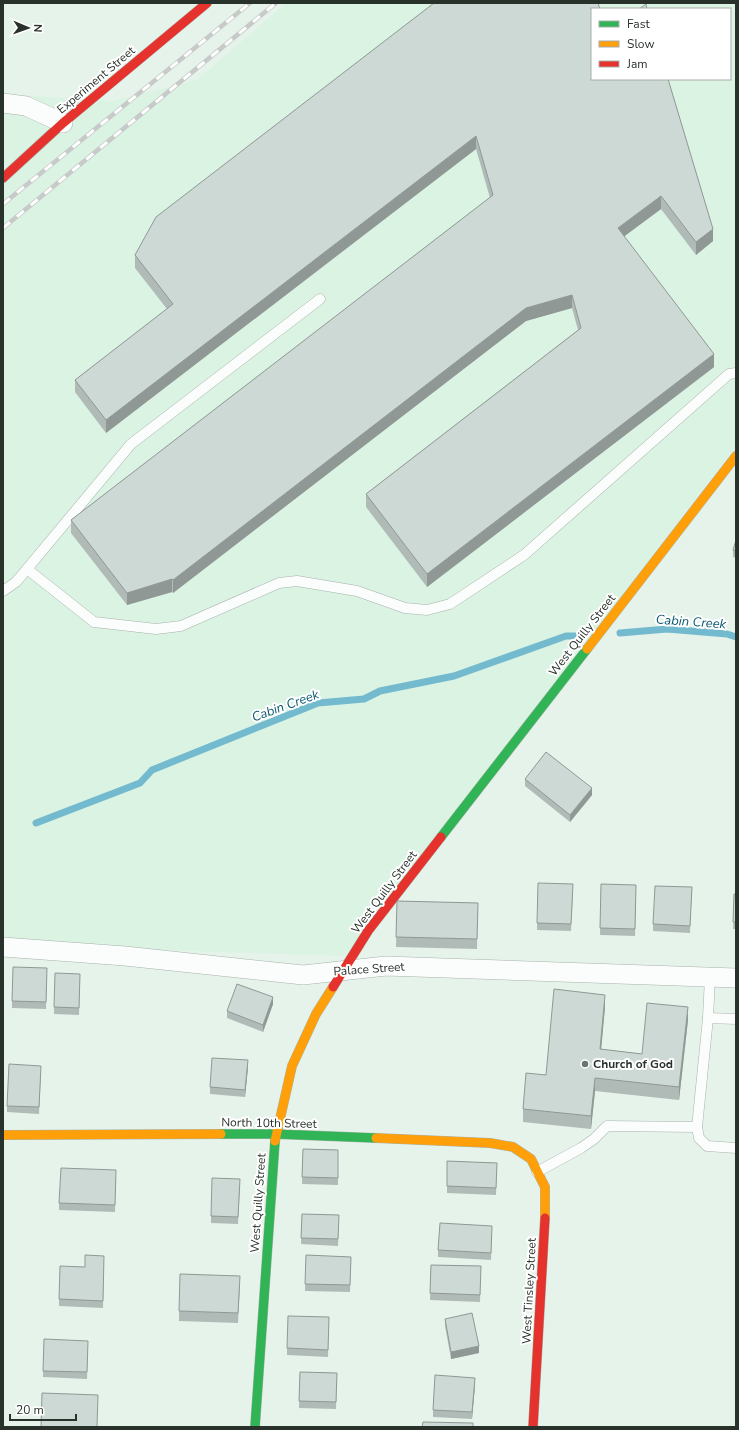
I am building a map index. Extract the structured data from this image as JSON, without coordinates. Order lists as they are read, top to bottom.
{
  "streets": {
    "street": [
      "Experiment Street",
      "West Quilly Street",
      "Palace Street",
      "North 10th Street",
      "West Tinsley Street"
    ]
  },
  "crossings": [
    ["West Quilly Street", "Palace Street"],
    ["West Quilly Street", "North 10th Street"],
    ["North 10th Street", "West Tinsley Street"]
  ],
  "water": ["Cabin Creek"],
  "places": ["Church of God"],
  "legend": ["Fast", "Slow", "Jam"],
  "scale_bar": "20 m",
  "north": "right"
}
